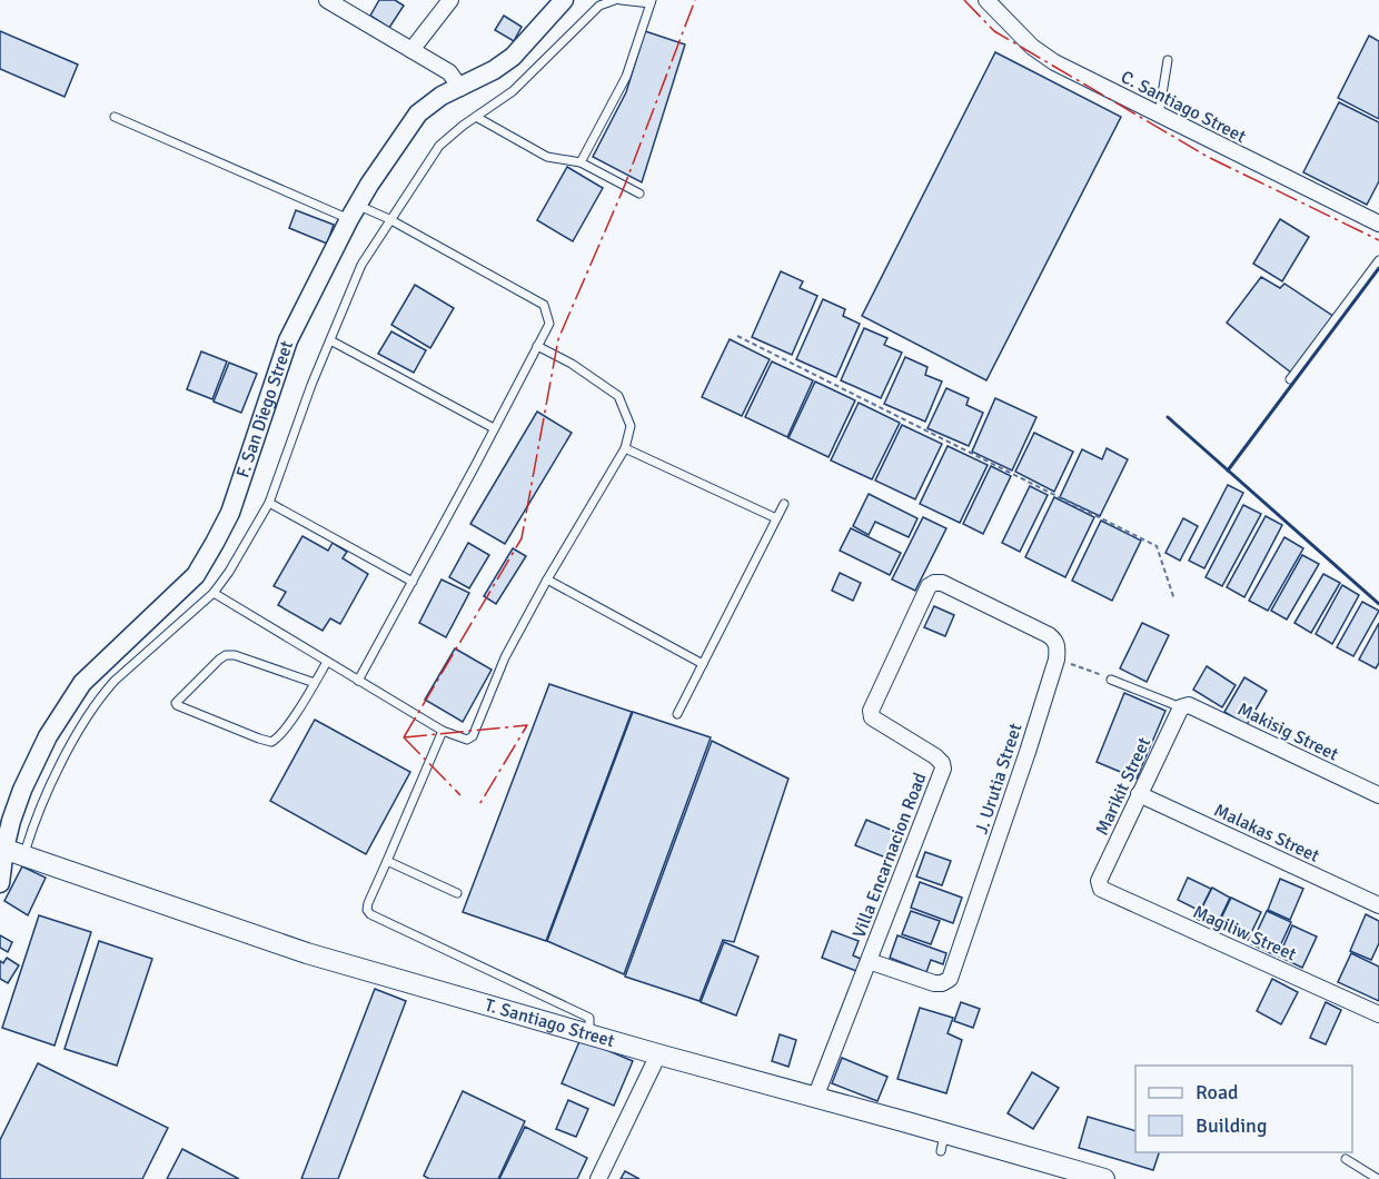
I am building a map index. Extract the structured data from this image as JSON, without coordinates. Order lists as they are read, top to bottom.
{
  "streets": {
    "main road": ["T. Santiago Street"],
    "street": [
      "C. Santiago Street",
      "F. San Diego Street",
      "Makisig Street",
      "J. Urutia Street",
      "Marikit Street",
      "Malakas Street",
      "Villa Encarnacion Road",
      "Magiliw Street"
    ]
  },
  "crossings": [
    ["F. San Diego Street", "T. Santiago Street"],
    ["Makisig Street", "Marikit Street"],
    ["J. Urutia Street", "Villa Encarnacion Road"],
    ["Marikit Street", "Malakas Street"],
    ["Marikit Street", "Magiliw Street"],
    ["Villa Encarnacion Road", "T. Santiago Street"]
  ],
  "legend": ["Road", "Building"]
}
